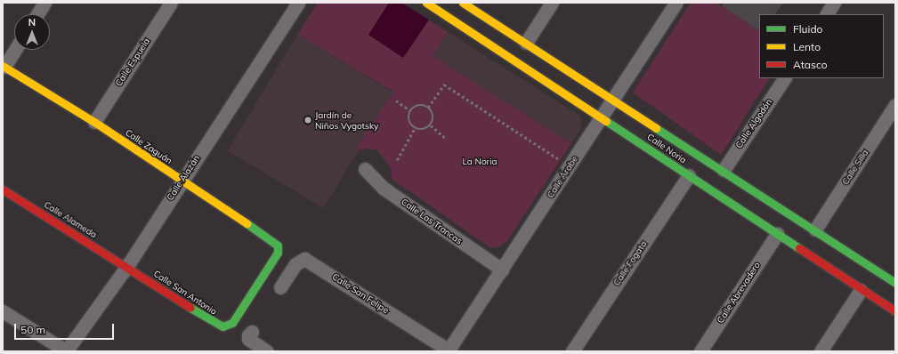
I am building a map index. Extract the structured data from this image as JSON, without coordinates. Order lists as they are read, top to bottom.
{
  "streets": {
    "street": [
      "Calle Espuela",
      "Calle Algodón",
      "Calle Zaguán",
      "Calle Noria",
      "Calle Silla",
      "Calle Árabe",
      "Calle Alazán",
      "Calle Alameda",
      "Calle Las Trancas",
      "Calle Fogata",
      "Calle San Antonio",
      "Calle Abrevadero",
      "Calle San Felipe"
    ]
  },
  "crossings": [
    ["Calle Espuela", "Calle Zaguán"],
    ["Calle Algodón", "Calle Noria"],
    ["Calle Zaguán", "Calle Alazán"],
    ["Calle Zaguán", "Calle San Antonio"],
    ["Calle Noria", "Calle Silla"],
    ["Calle Noria", "Calle Árabe"],
    ["Calle Noria", "Calle Fogata"],
    ["Calle Noria", "Calle Abrevadero"],
    ["Calle Árabe", "Calle Las Trancas"],
    ["Calle Árabe", "Calle San Felipe"],
    ["Calle Alazán", "Calle Alameda"],
    ["Calle Alazán", "Calle San Antonio"],
    ["Calle Alameda", "Calle San Antonio"]
  ],
  "parks": ["La Noria"],
  "places": ["Jardín de Niños Vygotsky"],
  "legend": ["Fluido", "Lento", "Atasco"],
  "scale_bar": "50 m",
  "north": "top"
}
